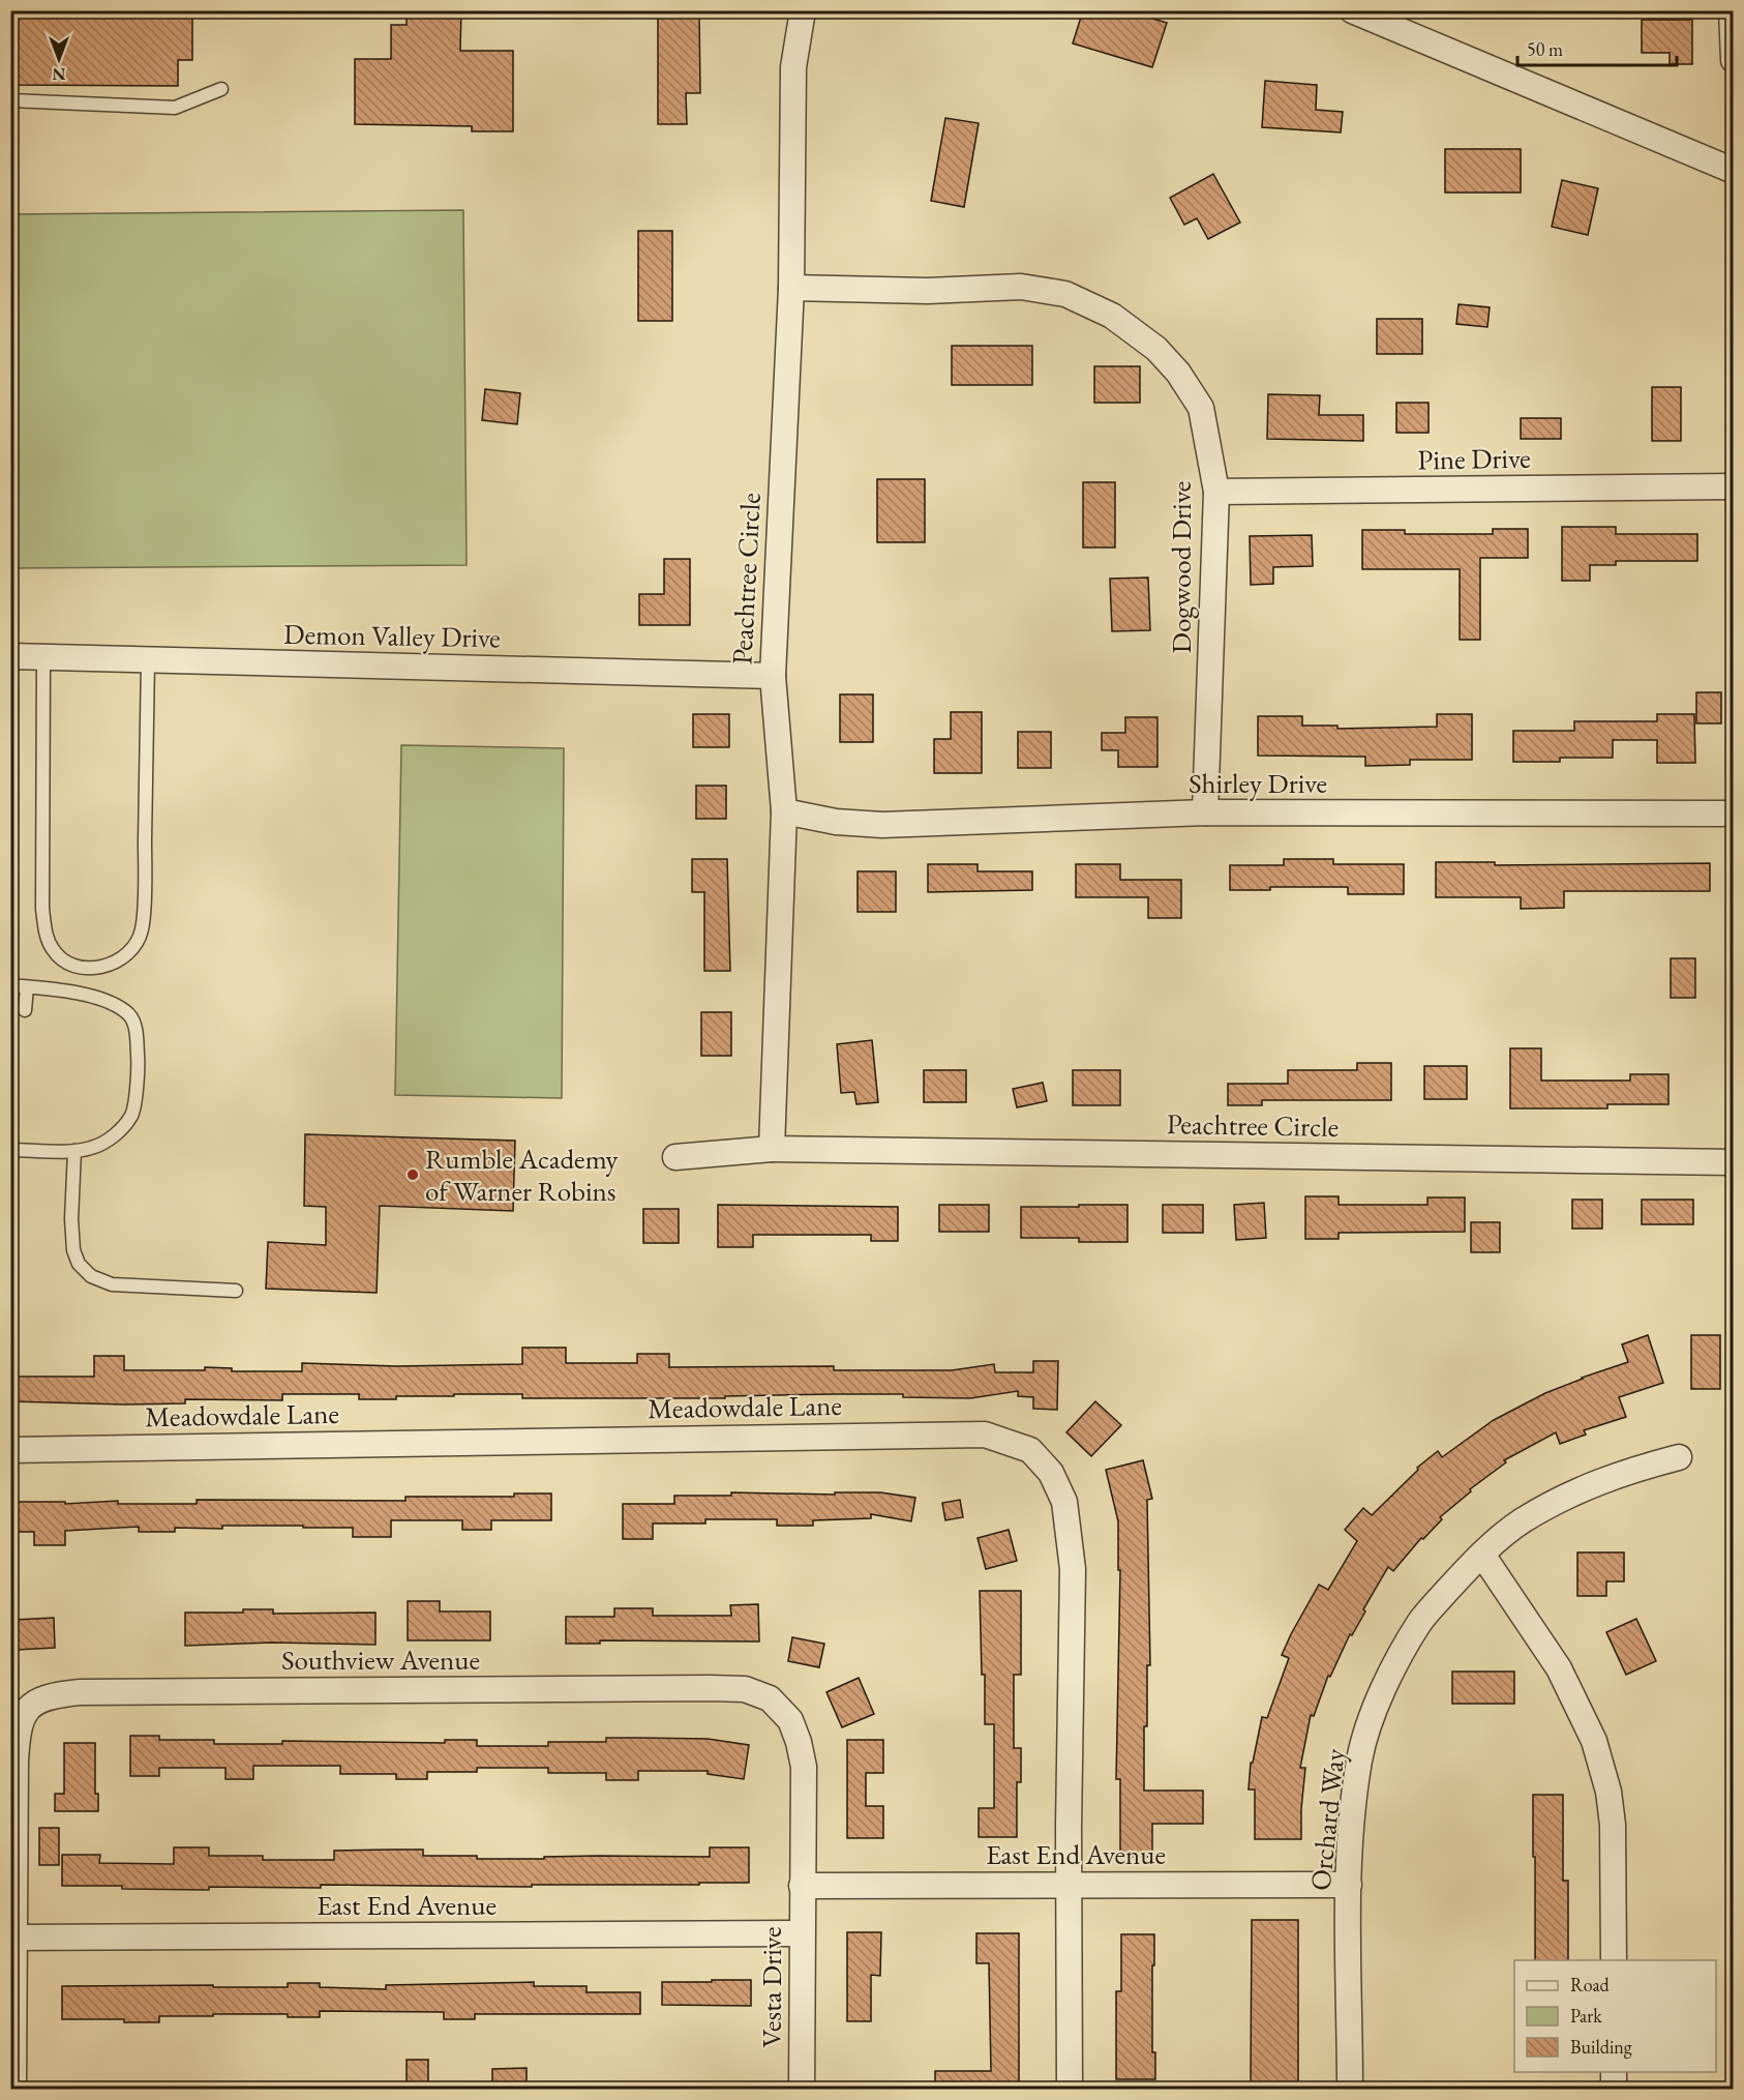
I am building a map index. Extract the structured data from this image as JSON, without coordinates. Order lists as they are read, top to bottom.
{
  "streets": {
    "street": [
      "Pine Drive",
      "Dogwood Drive",
      "Peachtree Circle",
      "Demon Valley Drive",
      "Shirley Drive",
      "Meadowdale Lane",
      "Southview Avenue",
      "Orchard Way",
      "East End Avenue",
      "Vesta Drive"
    ]
  },
  "crossings": [
    ["Pine Drive", "Dogwood Drive"],
    ["Dogwood Drive", "Peachtree Circle"],
    ["Dogwood Drive", "Shirley Drive"],
    ["Peachtree Circle", "Demon Valley Drive"],
    ["Peachtree Circle", "Shirley Drive"],
    ["Meadowdale Lane", "East End Avenue"],
    ["Southview Avenue", "East End Avenue"],
    ["Southview Avenue", "Vesta Drive"],
    ["Orchard Way", "East End Avenue"],
    ["East End Avenue", "Vesta Drive"]
  ],
  "places": ["Rumble Academy of Warner Robins"],
  "legend": ["Road", "Park", "Building"],
  "scale_bar": "50 m",
  "north": "bottom"
}
